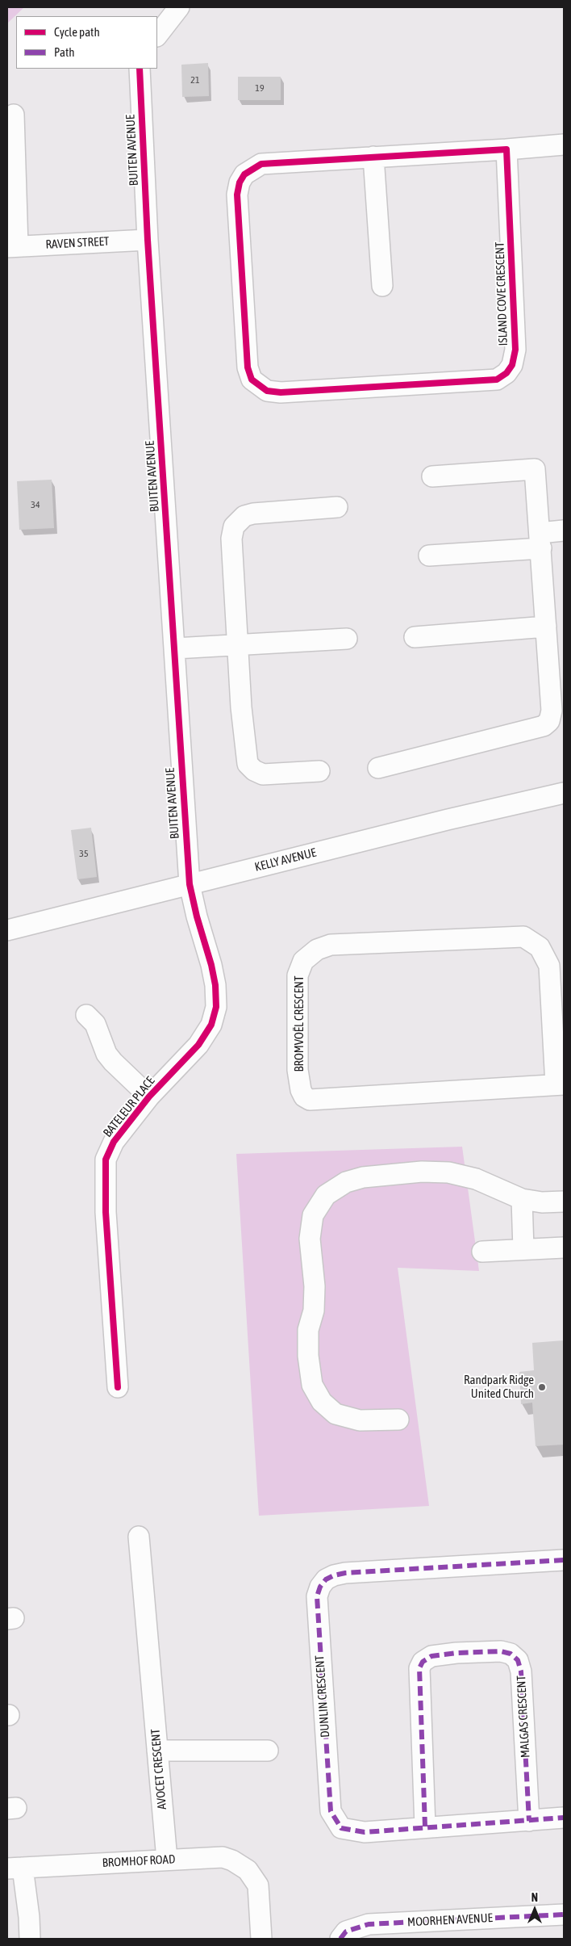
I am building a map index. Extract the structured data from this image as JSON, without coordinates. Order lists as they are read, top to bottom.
{
  "streets": {
    "street": [
      "BUITEN AVENUE",
      "RAVEN STREET",
      "ISLAND COVE CRESCENT",
      "KELLY AVENUE",
      "BROMVOËL CRESCENT",
      "BATELEUR PLACE",
      "DUNLIN CRESCENT",
      "MALGAS CRESCENT",
      "AVOCET CRESCENT",
      "BROMHOF ROAD",
      "MOORHEN AVENUE"
    ]
  },
  "crossings": [
    ["BUITEN AVENUE", "RAVEN STREET"],
    ["BUITEN AVENUE", "KELLY AVENUE"],
    ["BUITEN AVENUE", "BATELEUR PLACE"],
    ["KELLY AVENUE", "BATELEUR PLACE"],
    ["DUNLIN CRESCENT", "MALGAS CRESCENT"],
    ["AVOCET CRESCENT", "BROMHOF ROAD"]
  ],
  "places": ["Randpark Ridge United Church"],
  "house_numbers": [
    "21",
    "19",
    "34",
    "35"
  ],
  "legend": ["Cycle path", "Path"],
  "north": "top"
}
